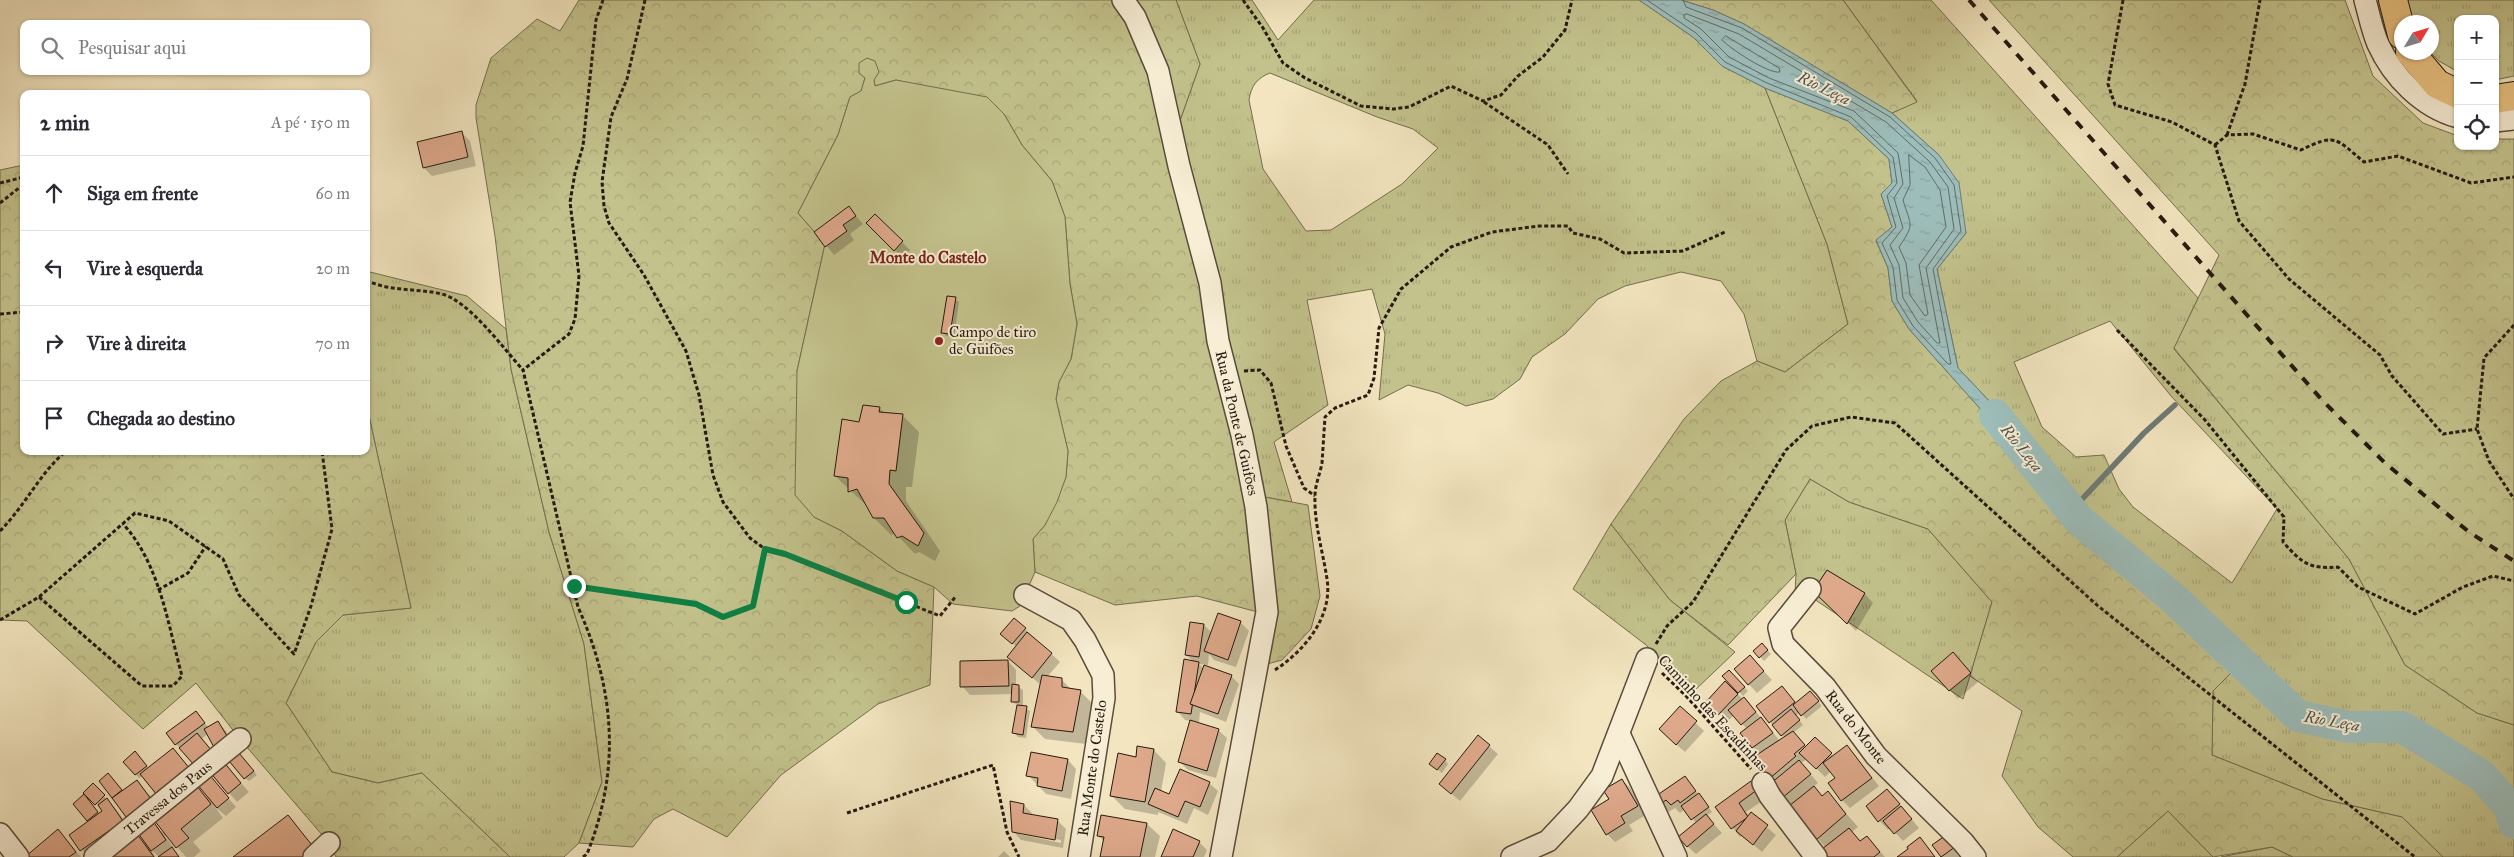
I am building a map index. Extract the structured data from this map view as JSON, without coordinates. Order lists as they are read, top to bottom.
{
  "streets": {
    "street": [
      "Rua da Ponte de Guifões",
      "Rua do Monte",
      "Rua Monte do Castelo",
      "Travessa dos Paus"
    ],
    "path": ["Caminho das Escadinhas"]
  },
  "districts": ["Monte do Castelo"],
  "water": ["Rio Leça"],
  "places": ["Campo de tiro de Guifões"],
  "north": "top right",
  "page": {
    "map_buttons": ["+", "−"],
    "search": "Pesquisar aqui",
    "heading": ["2 min", "A pé · 150 m"],
    "list": [
      ["Siga em frente", "60 m"],
      ["Vire à esquerda", "20 m"],
      ["Vire à direita", "70 m"],
      "Chegada ao destino"
    ]
  }
}
